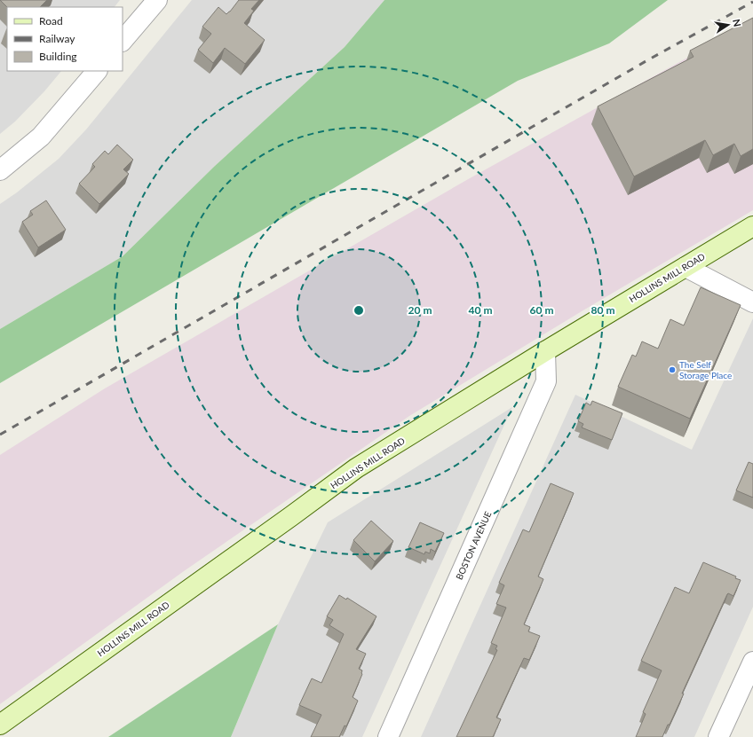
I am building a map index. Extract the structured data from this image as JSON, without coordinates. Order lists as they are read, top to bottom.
{
  "streets": {
    "street": ["HOLLINS MILL ROAD", "BOSTON AVENUE"]
  },
  "crossings": [
    ["HOLLINS MILL ROAD", "BOSTON AVENUE"]
  ],
  "places": ["The Self Storage Place"],
  "legend": ["Road", "Railway", "Building"],
  "north": "right",
  "rings": [
    "20 m",
    "40 m",
    "60 m",
    "80 m"
  ]
}
